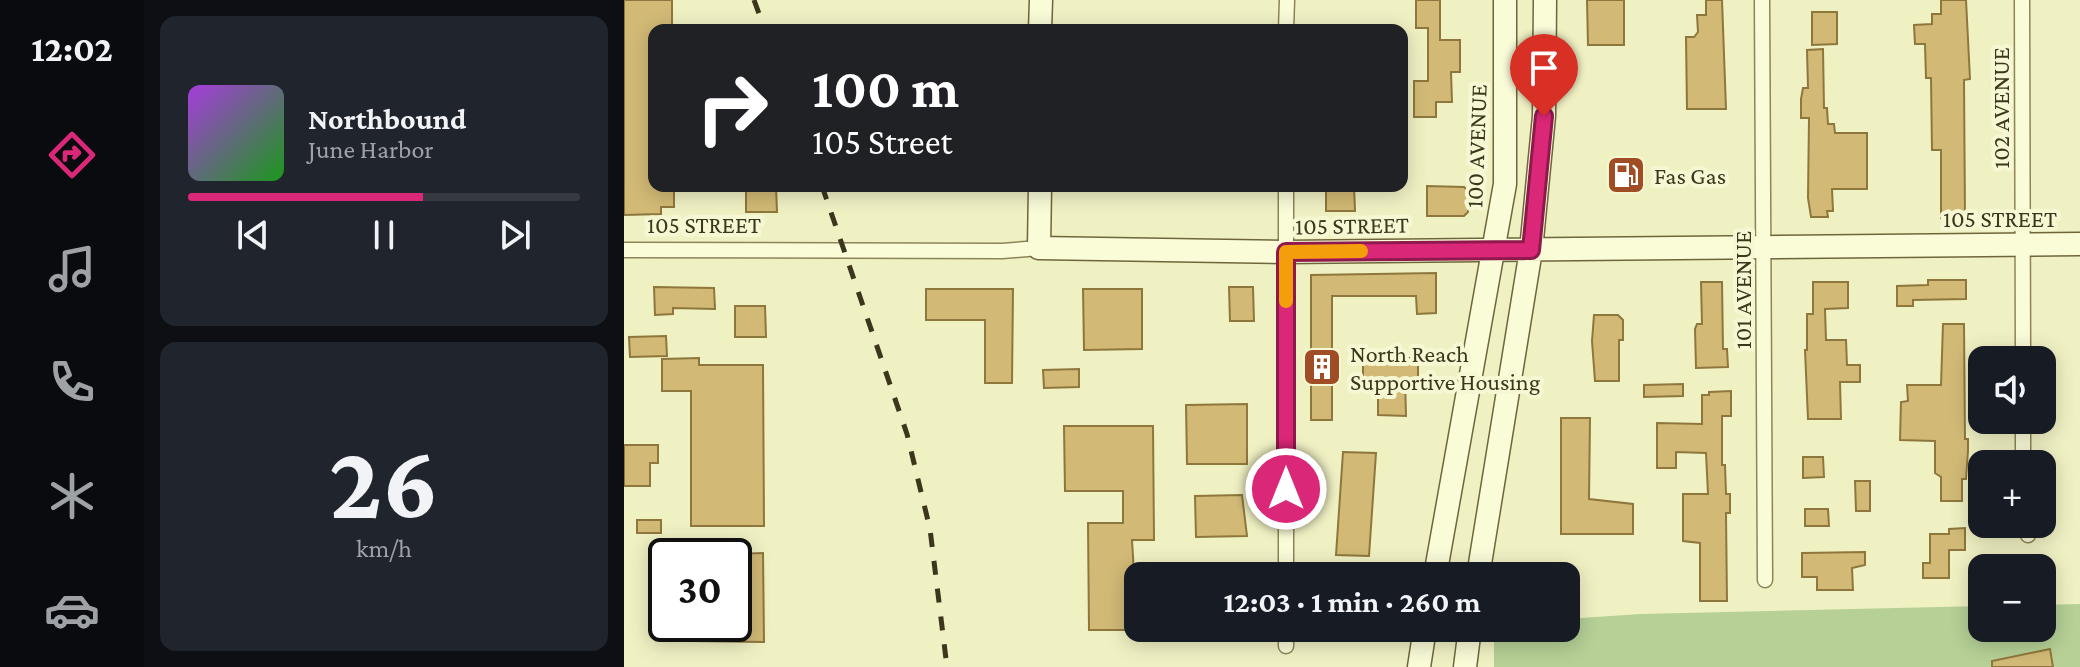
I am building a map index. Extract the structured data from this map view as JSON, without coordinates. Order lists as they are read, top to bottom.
{
  "streets": {
    "main road": ["100 AVENUE", "105 STREET"],
    "street": ["102 AVENUE", "101 AVENUE"]
  },
  "crossings": [
    ["102 AVENUE", "105 STREET"],
    ["100 AVENUE", "105 STREET"],
    ["105 STREET", "101 AVENUE"]
  ],
  "places": {
    "fuel station": ["Fas Gas"],
    "building": ["North Reach Supportive Housing"]
  },
  "page": {
    "tabs": "12:02",
    "turn": ["100 m", "105 Street"],
    "song": ["Northbound", "June Harbor"],
    "tile": ["26", "km/h"],
    "map_buttons": ["+", "−"],
    "limit": "30",
    "trip": "12:03 · 1 min · 260 m"
  }
}
